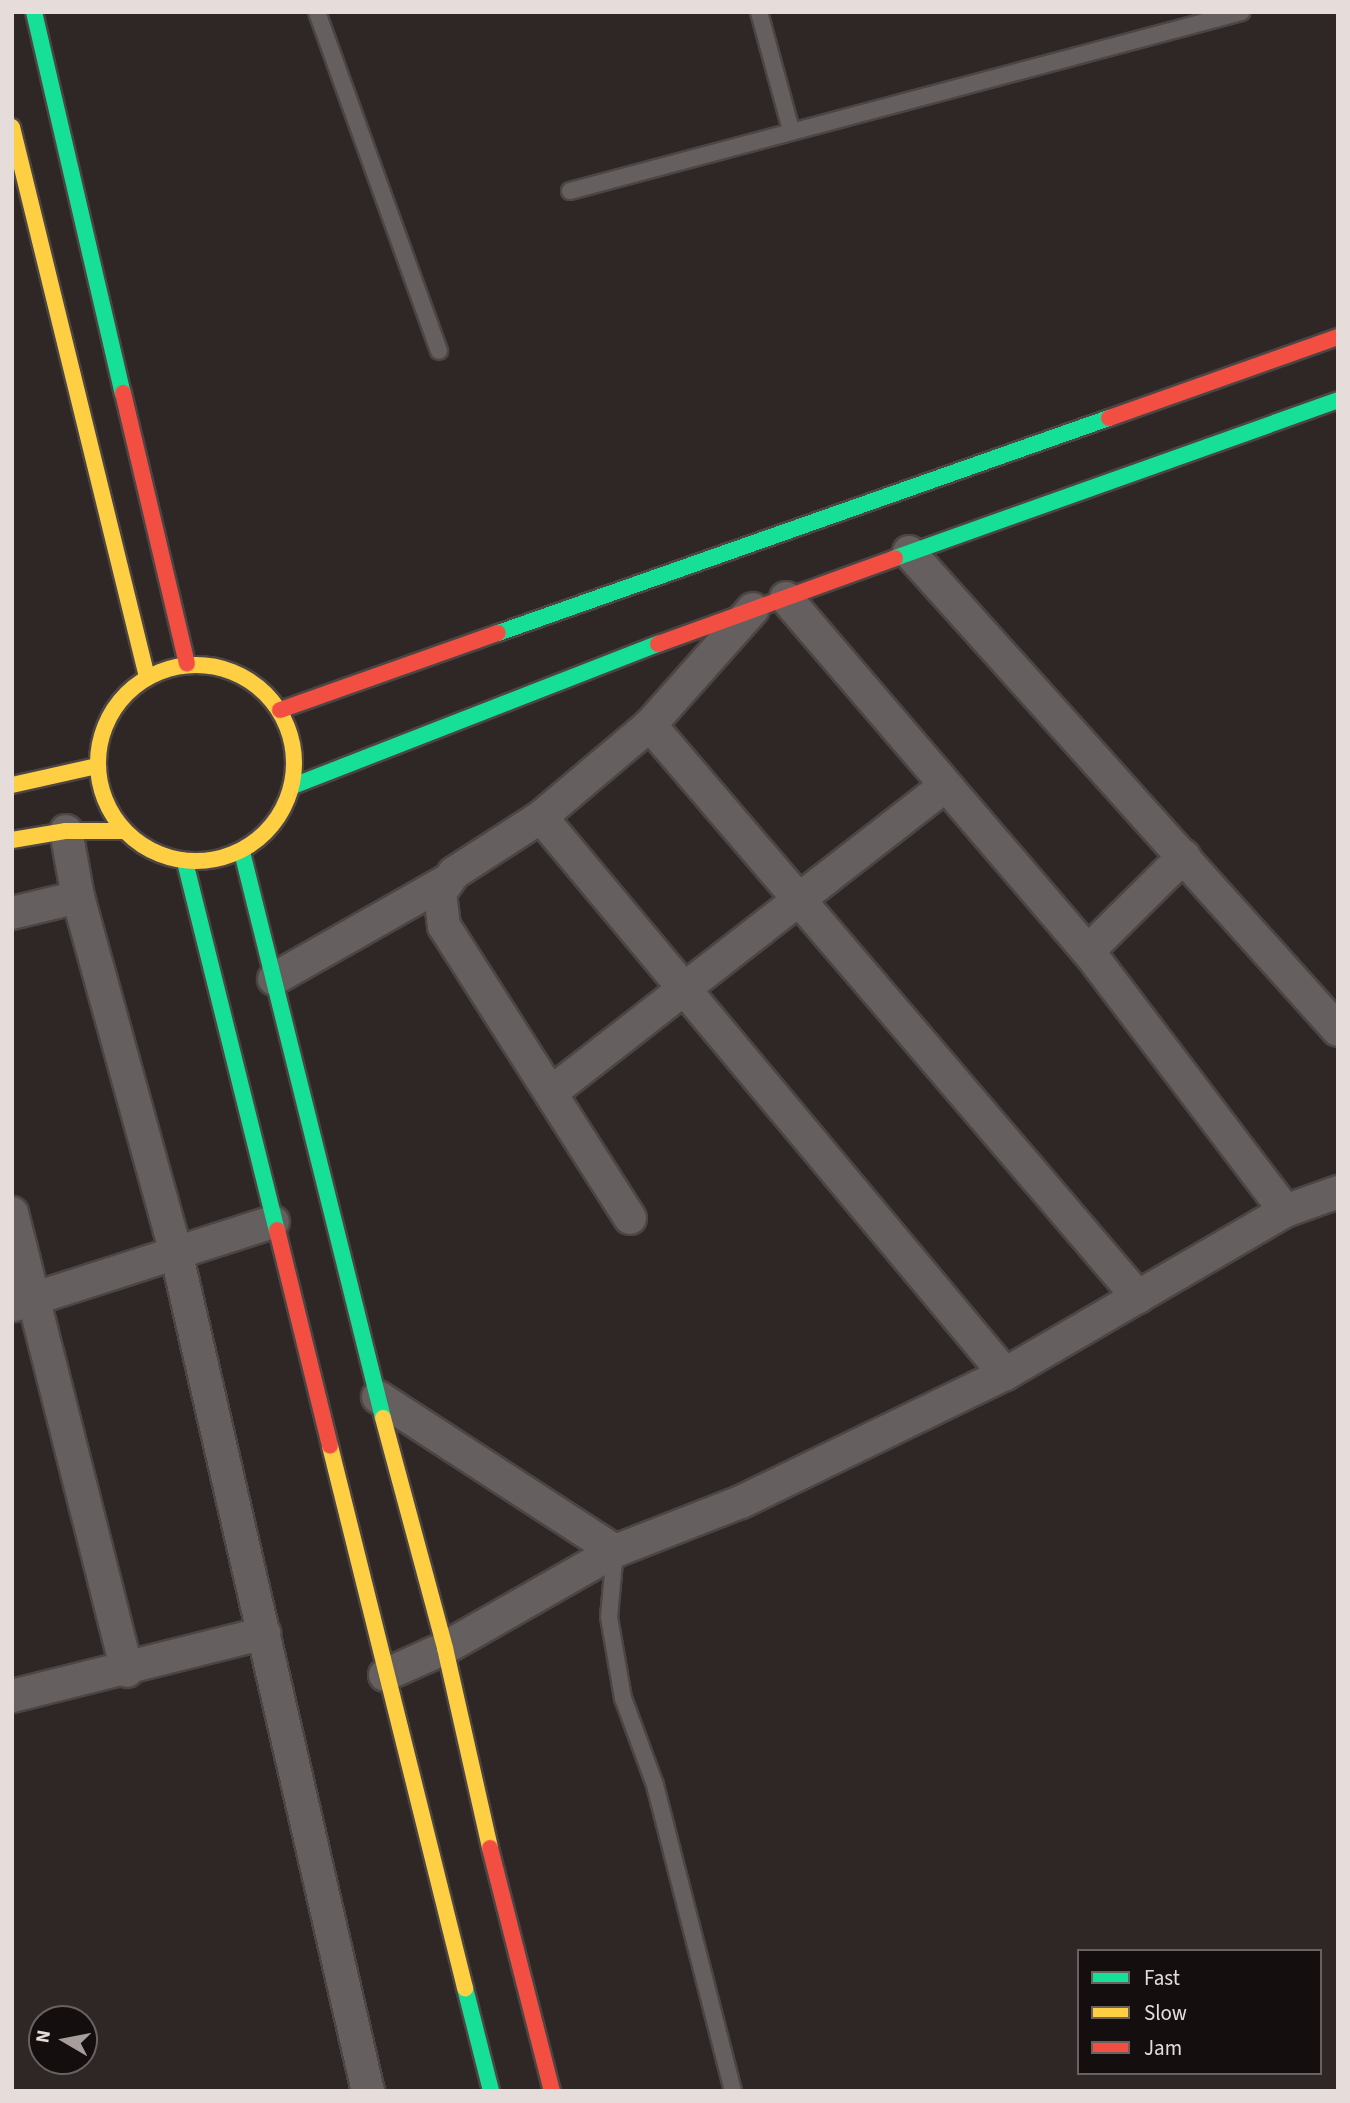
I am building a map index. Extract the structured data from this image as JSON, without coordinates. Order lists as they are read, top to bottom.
{
  "legend": ["Fast", "Slow", "Jam"],
  "north": "left"
}
